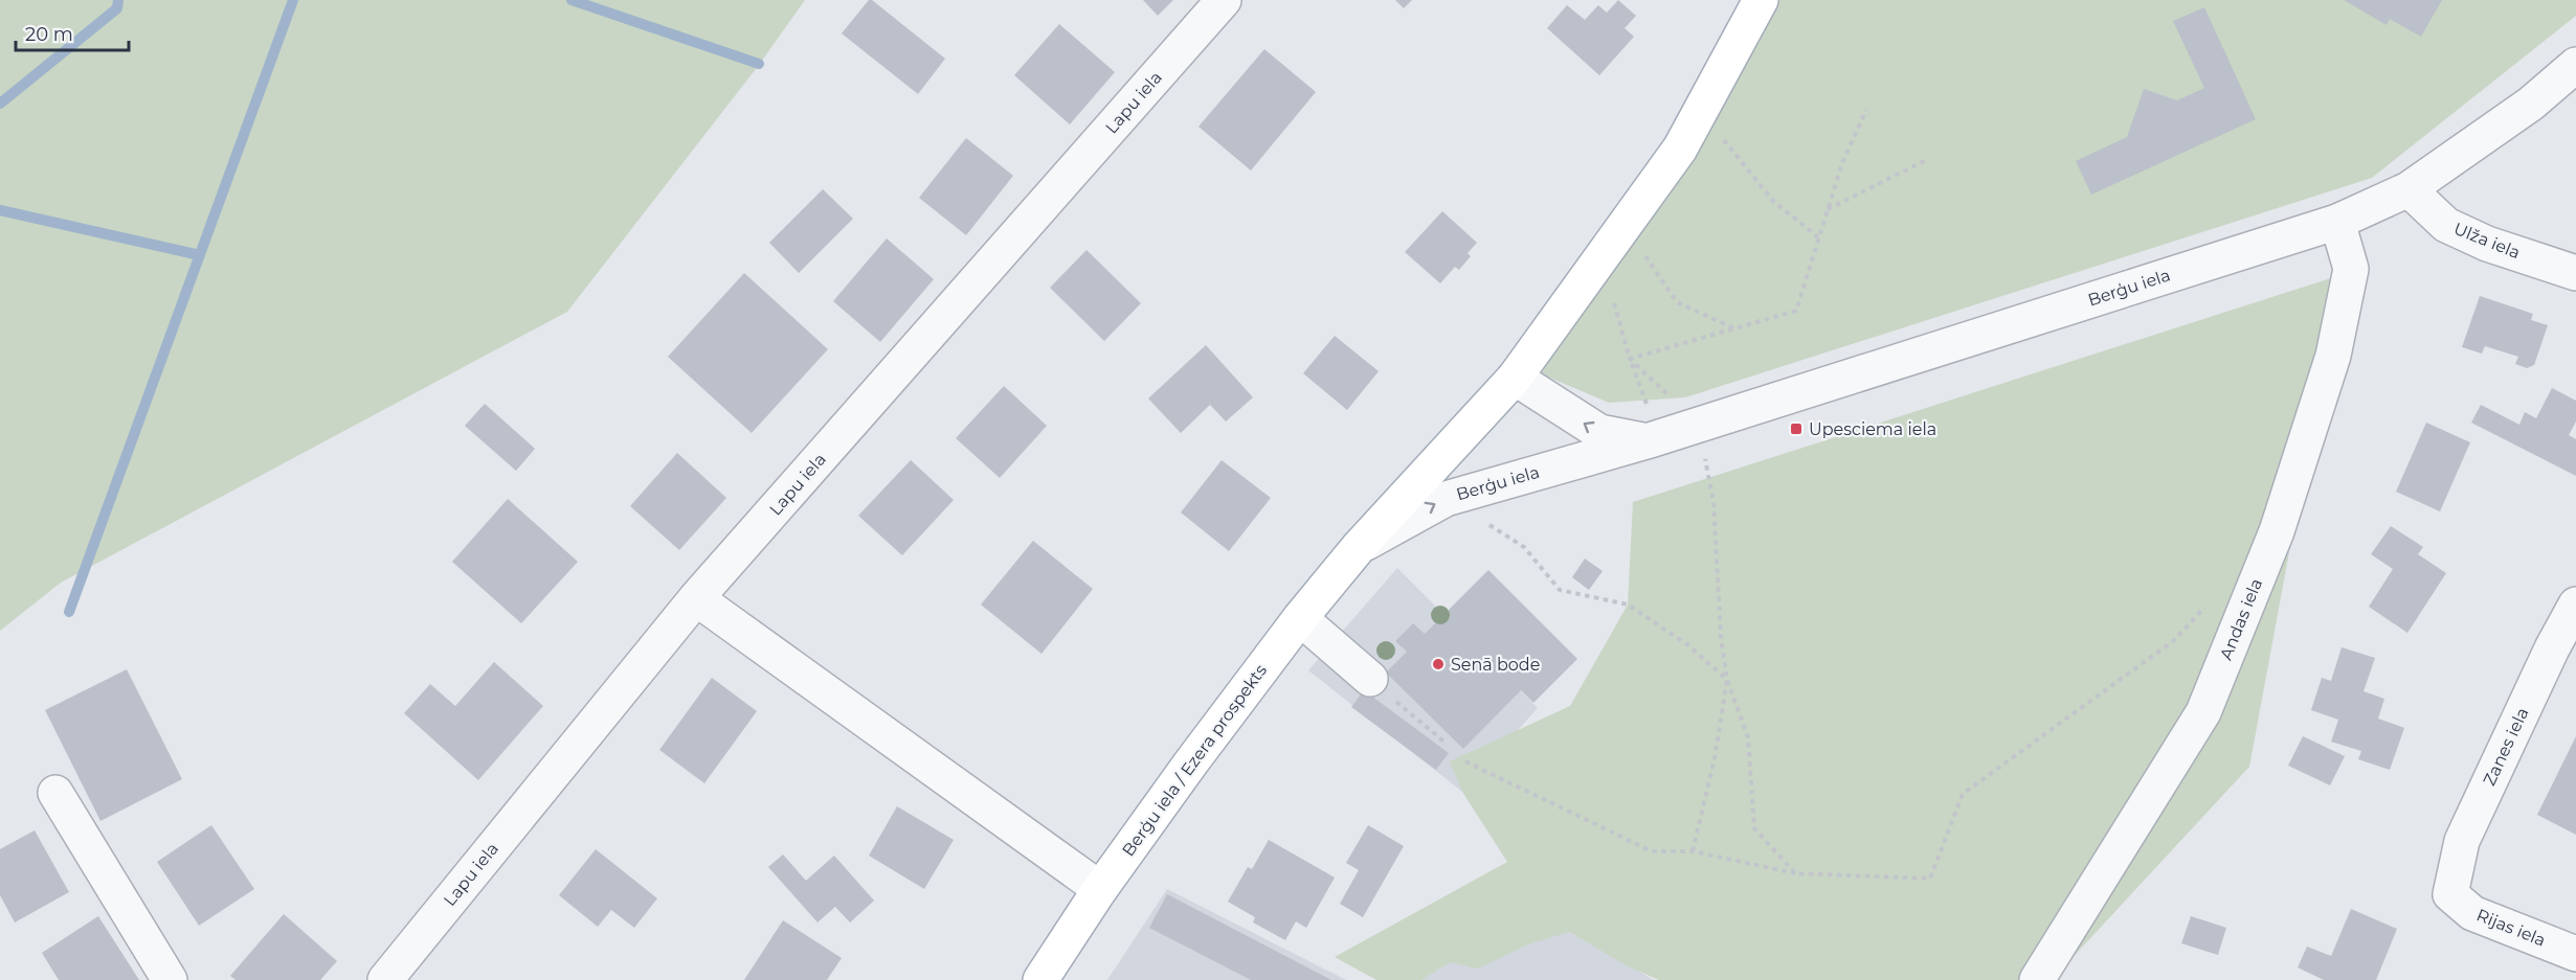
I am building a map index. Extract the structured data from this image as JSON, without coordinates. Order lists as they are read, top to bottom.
{
  "streets": {
    "main road": ["Berģu iela / Ezera prospekts"],
    "street": [
      "Lapu iela",
      "Ulža iela",
      "Berģu iela",
      "Andas iela",
      "Zanes iela",
      "Rijas iela"
    ]
  },
  "crossings": [
    ["Ulža iela", "Berģu iela"],
    ["Berģu iela", "Andas iela"],
    ["Berģu iela", "Berģu iela / Ezera prospekts"],
    ["Zanes iela", "Rijas iela"]
  ],
  "places": {
    "transit": ["Upesciema iela"],
    "other": ["Senā bode"]
  },
  "scale_bar": "20 m"
}
